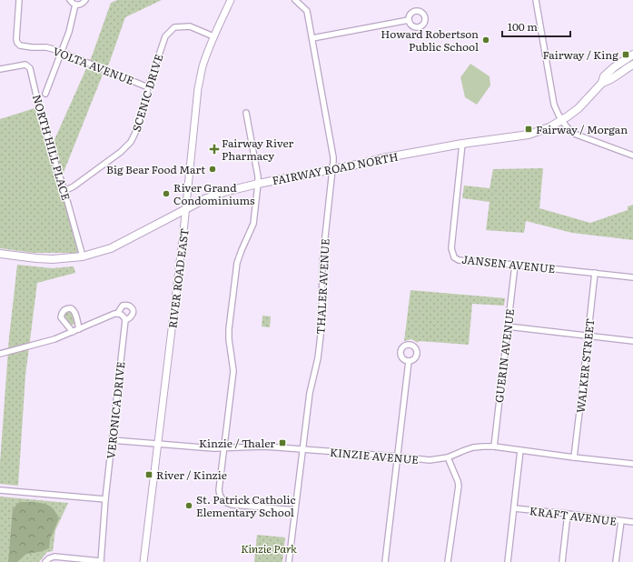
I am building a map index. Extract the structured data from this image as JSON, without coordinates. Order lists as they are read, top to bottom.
{
  "streets": {
    "main road": ["FAIRWAY ROAD NORTH"],
    "street": [
      "VOLTA AVENUE",
      "SCENIC DRIVE",
      "NORTH HILL PLACE",
      "JANSEN AVENUE",
      "RIVER ROAD EAST",
      "THALER AVENUE",
      "GUERIN AVENUE",
      "WALKER STREET",
      "VERONICA DRIVE",
      "KINZIE AVENUE",
      "KRAFT AVENUE"
    ]
  },
  "crossings": [
    ["VOLTA AVENUE", "SCENIC DRIVE"],
    ["SCENIC DRIVE", "NORTH HILL PLACE"],
    ["SCENIC DRIVE", "RIVER ROAD EAST"],
    ["NORTH HILL PLACE", "FAIRWAY ROAD NORTH"],
    ["FAIRWAY ROAD NORTH", "JANSEN AVENUE"],
    ["FAIRWAY ROAD NORTH", "RIVER ROAD EAST"],
    ["FAIRWAY ROAD NORTH", "THALER AVENUE"],
    ["JANSEN AVENUE", "GUERIN AVENUE"],
    ["JANSEN AVENUE", "WALKER STREET"],
    ["RIVER ROAD EAST", "KINZIE AVENUE"],
    ["THALER AVENUE", "KINZIE AVENUE"],
    ["GUERIN AVENUE", "KINZIE AVENUE"],
    ["WALKER STREET", "KINZIE AVENUE"],
    ["VERONICA DRIVE", "KINZIE AVENUE"]
  ],
  "parks": ["Kinzie Park"],
  "places": {
    "other": [
      "Howard Robertson Public School",
      "Big Bear Food Mart",
      "River Grand Condominiums",
      "St. Patrick Catholic Elementary School"
    ],
    "transit": [
      "Fairway / King",
      "Fairway / Morgan",
      "Kinzie / Thaler",
      "River / Kinzie"
    ],
    "health": ["Fairway River Pharmacy"]
  },
  "scale_bar": "100 m"
}
